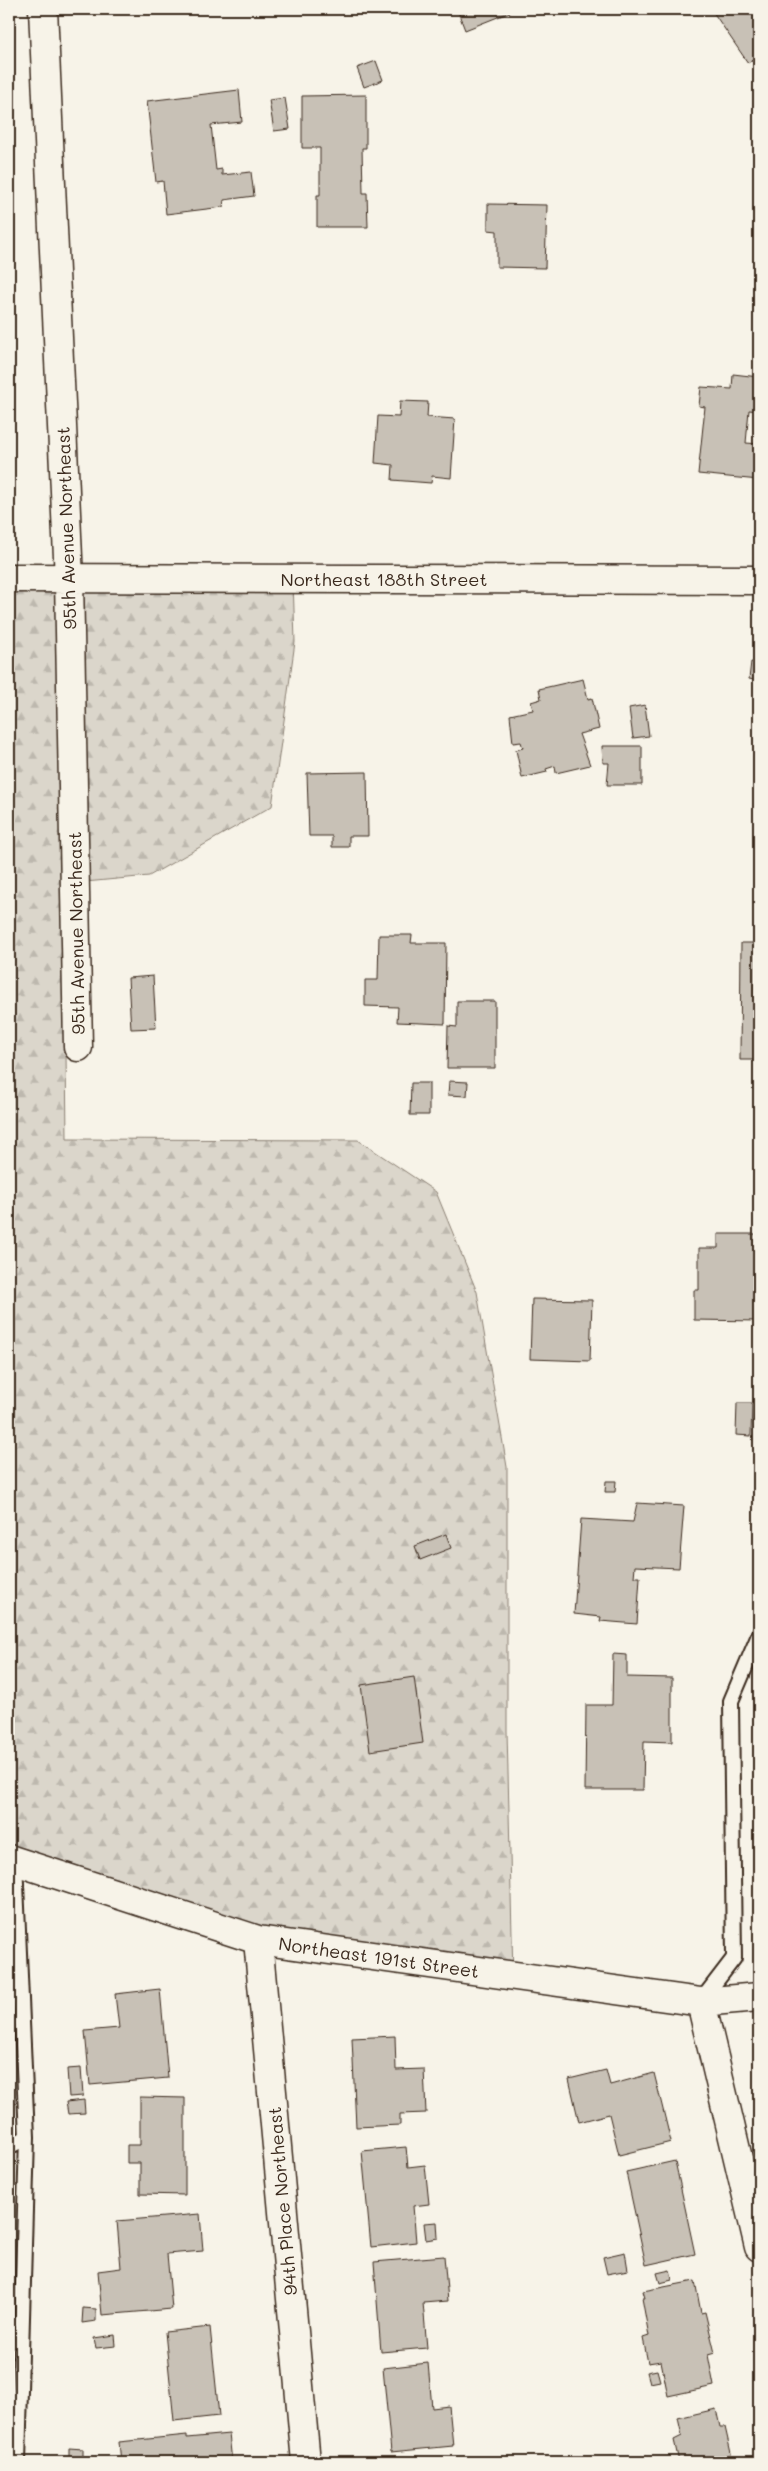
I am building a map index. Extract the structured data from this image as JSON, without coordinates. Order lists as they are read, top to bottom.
{
  "streets": {
    "street": [
      "95th Avenue Northeast",
      "Northeast 188th Street",
      "Northeast 191st Street",
      "94th Place Northeast"
    ]
  },
  "crossings": [
    ["95th Avenue Northeast", "Northeast 188th Street"],
    ["Northeast 191st Street", "94th Place Northeast"]
  ]
}
